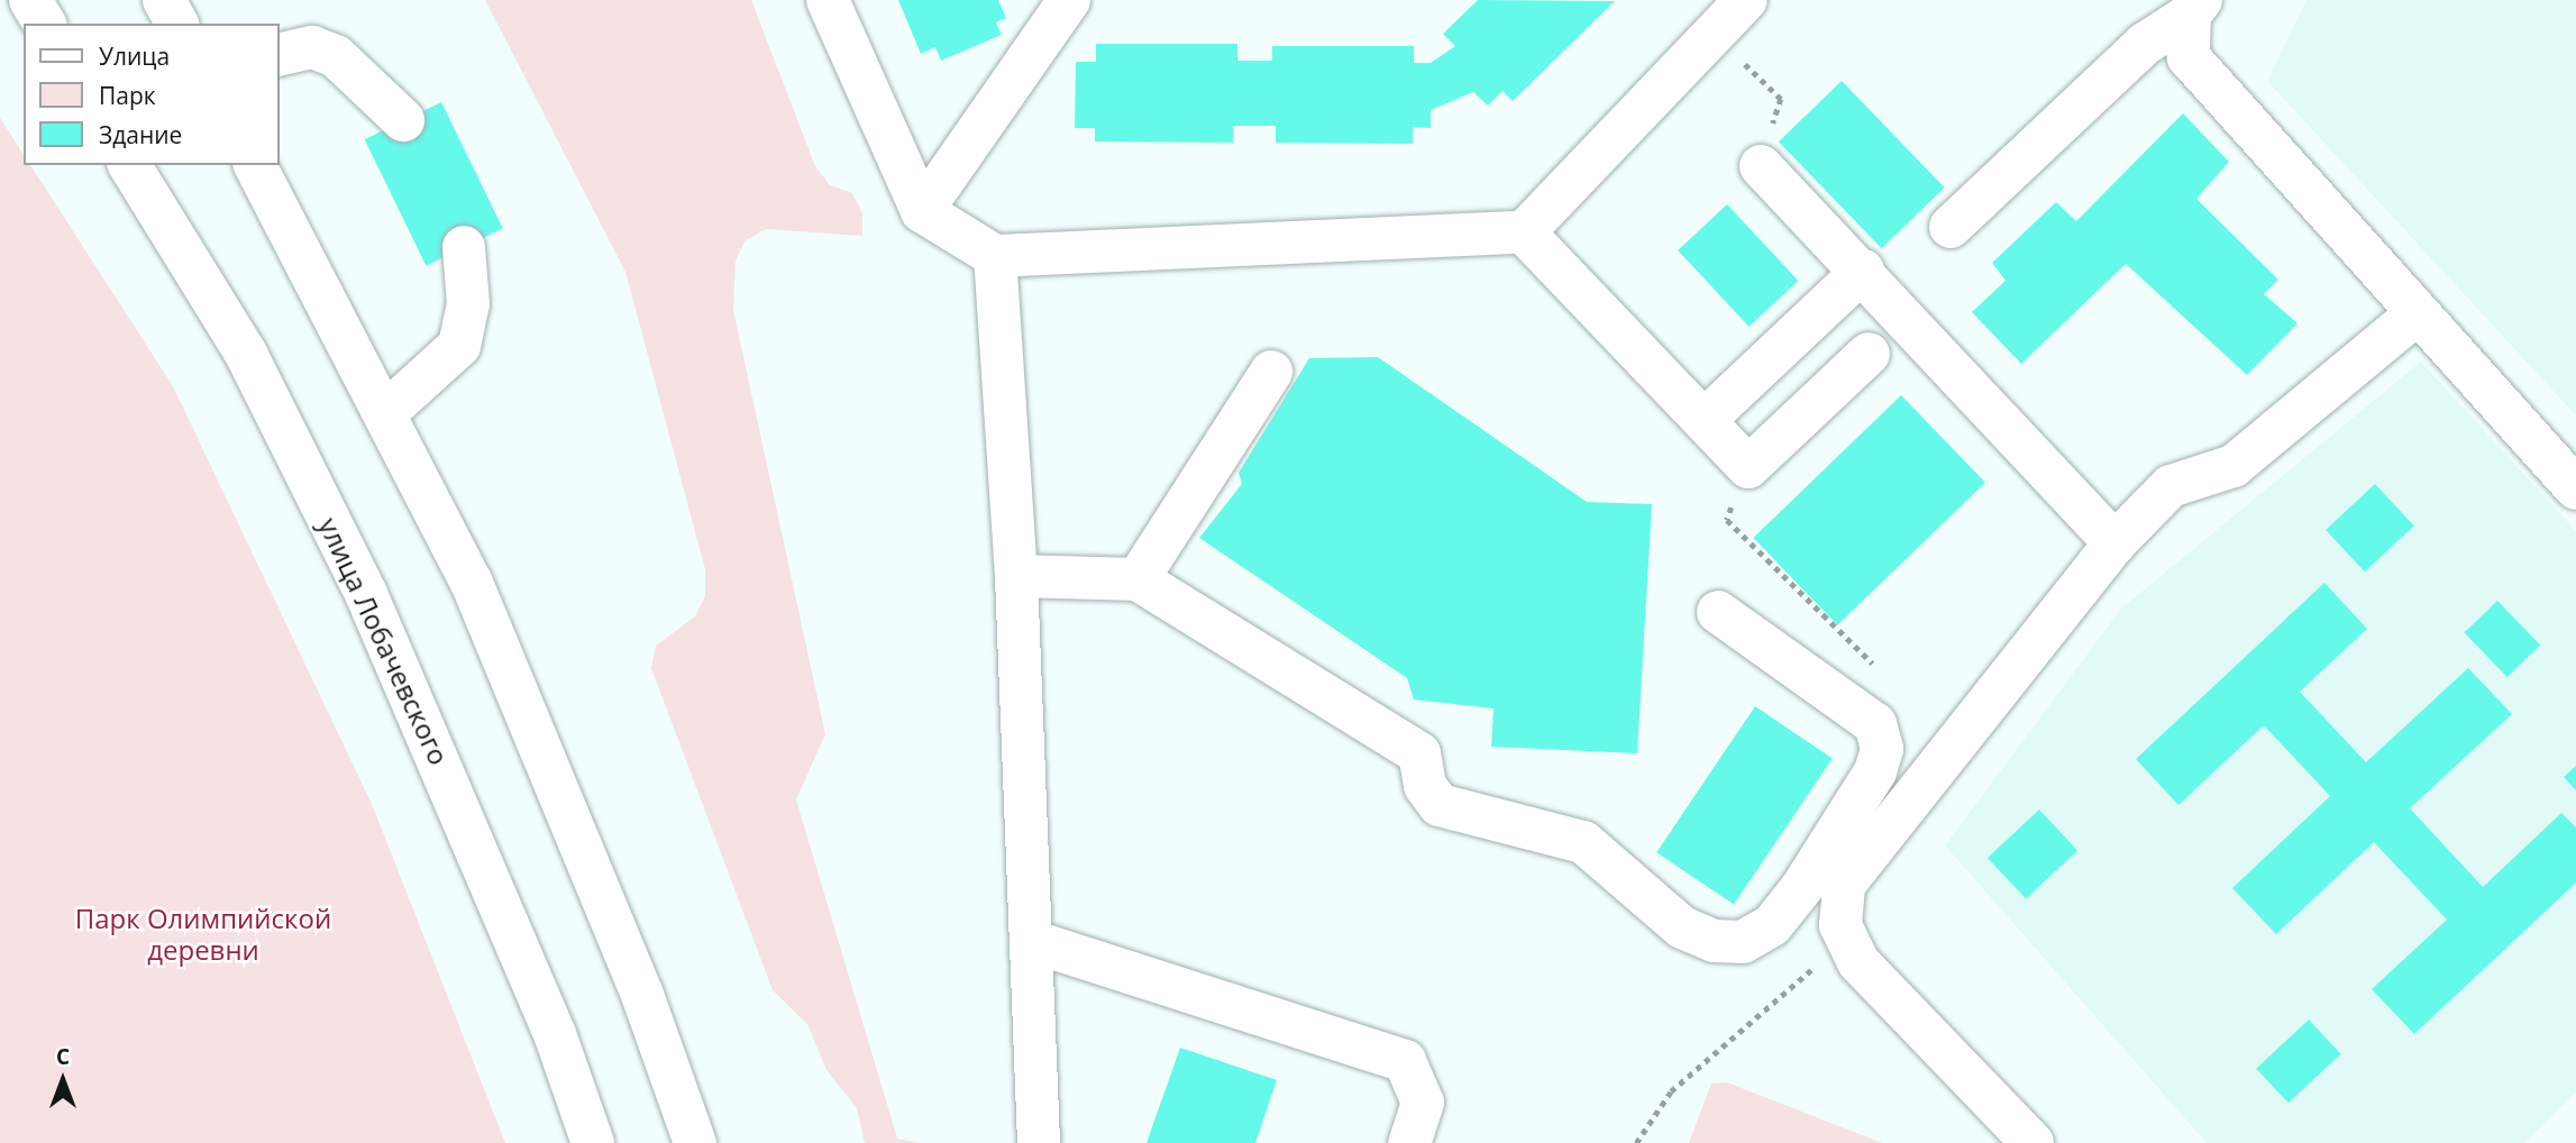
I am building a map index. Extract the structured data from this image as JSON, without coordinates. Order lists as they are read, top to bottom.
{
  "streets": {
    "main road": ["улица Лобачевского"]
  },
  "parks": ["Парк Олимпийской деревни"],
  "legend": ["Улица", "Парк", "Здание"],
  "north": "top"
}
